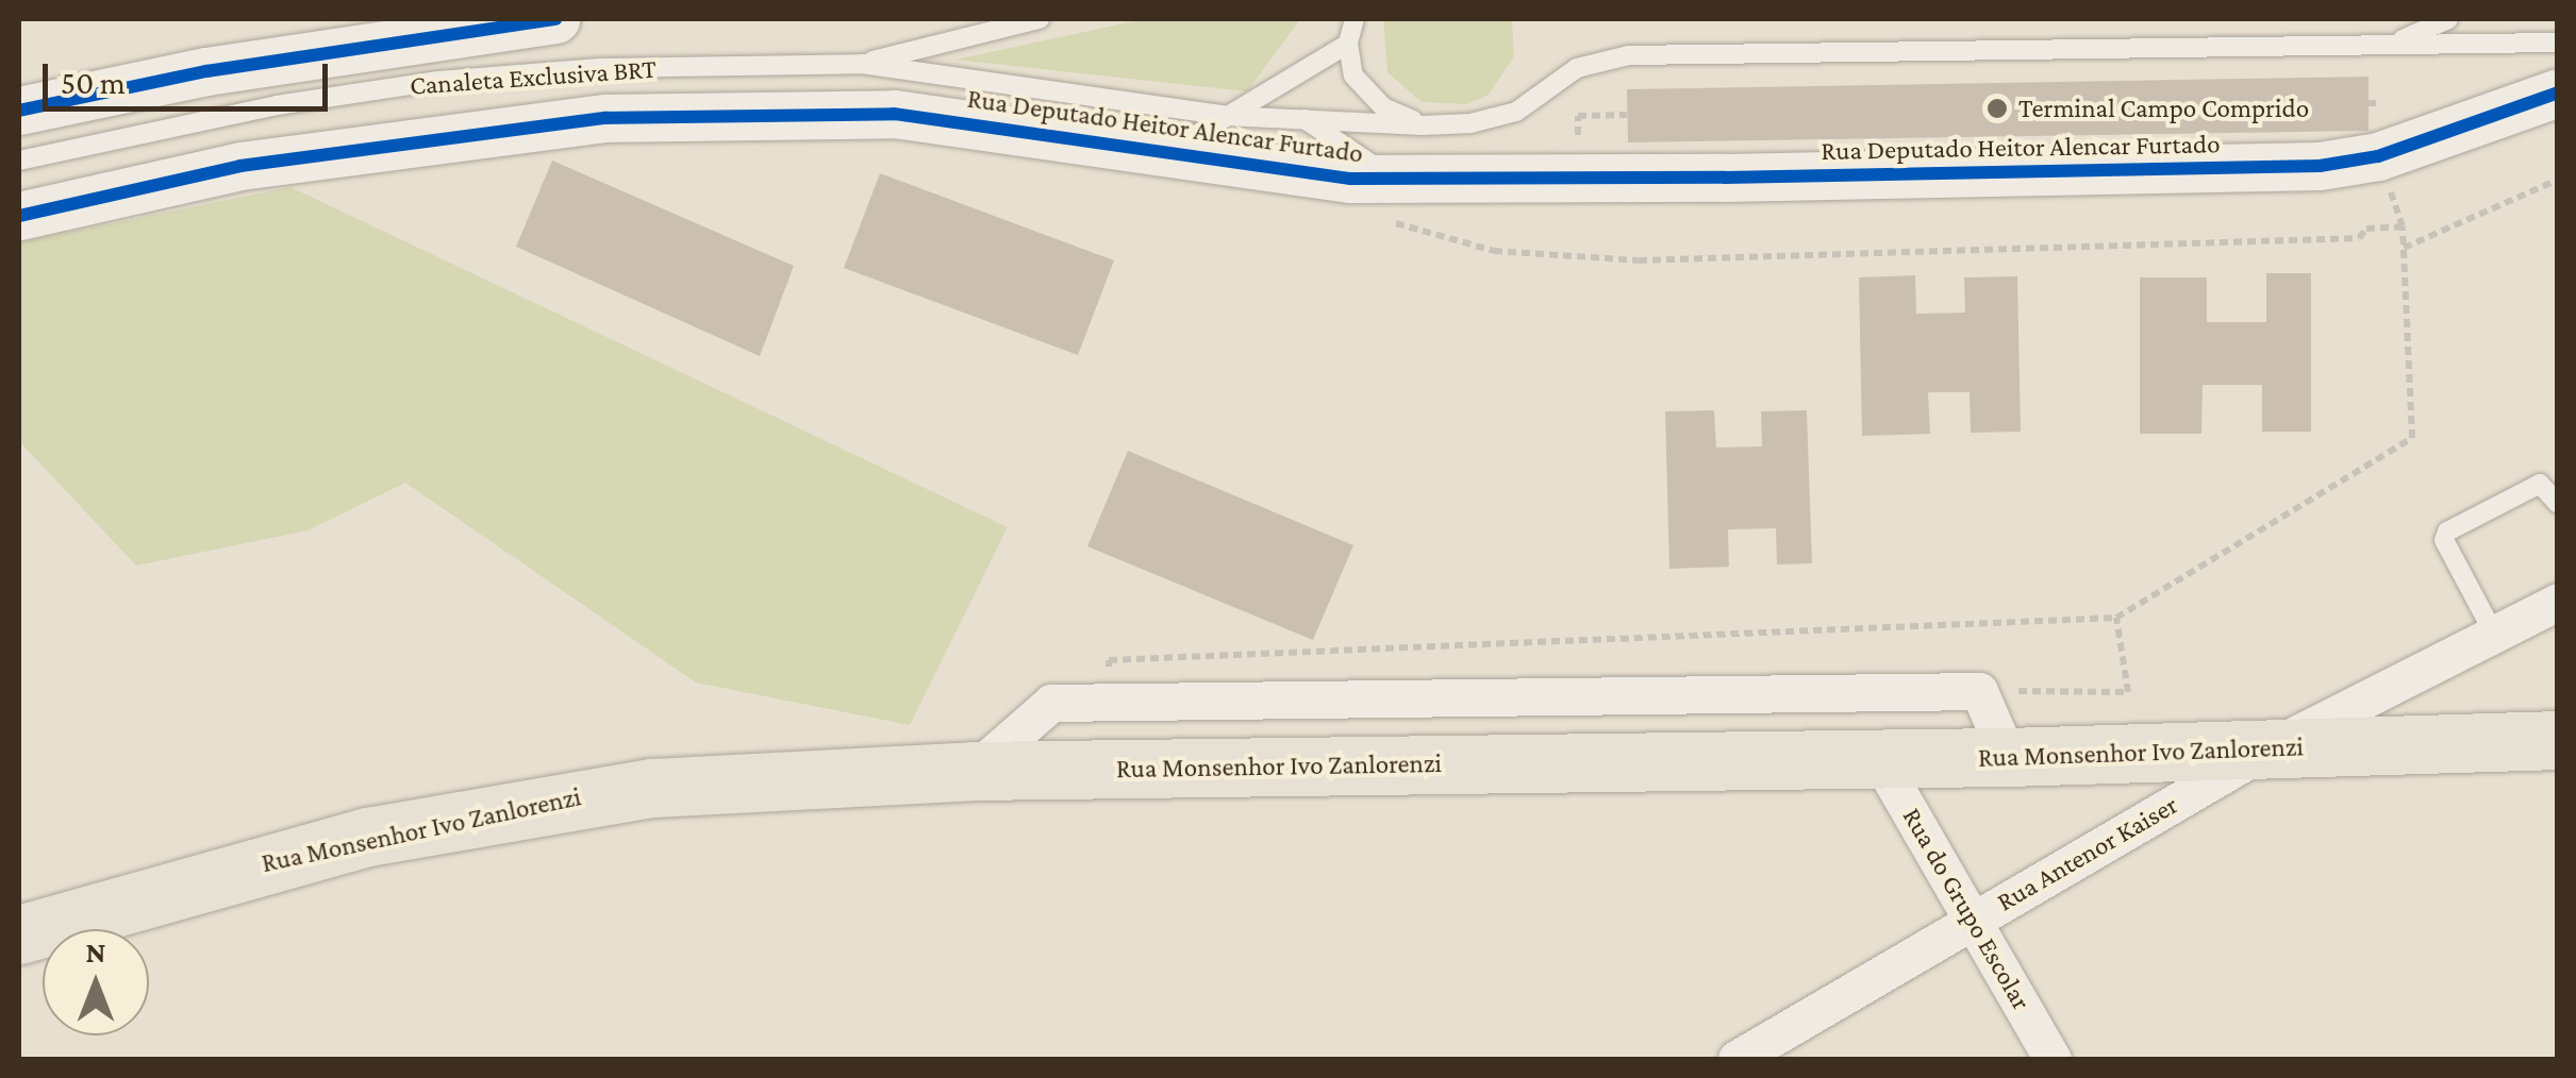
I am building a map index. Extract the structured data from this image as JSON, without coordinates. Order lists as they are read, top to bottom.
{
  "streets": {
    "main road": ["Rua Monsenhor Ivo Zanlorenzi"],
    "street": ["Rua Deputado Heitor Alencar Furtado", "Rua Antenor Kaiser", "Rua do Grupo Escolar"],
    "lane": ["Canaleta Exclusiva BRT"]
  },
  "crossings": [
    ["Rua Monsenhor Ivo Zanlorenzi", "Rua Antenor Kaiser"],
    ["Rua Monsenhor Ivo Zanlorenzi", "Rua do Grupo Escolar"],
    ["Rua Antenor Kaiser", "Rua do Grupo Escolar"]
  ],
  "places": ["Terminal Campo Comprido"],
  "scale_bar": "50 m",
  "north": "top"
}
